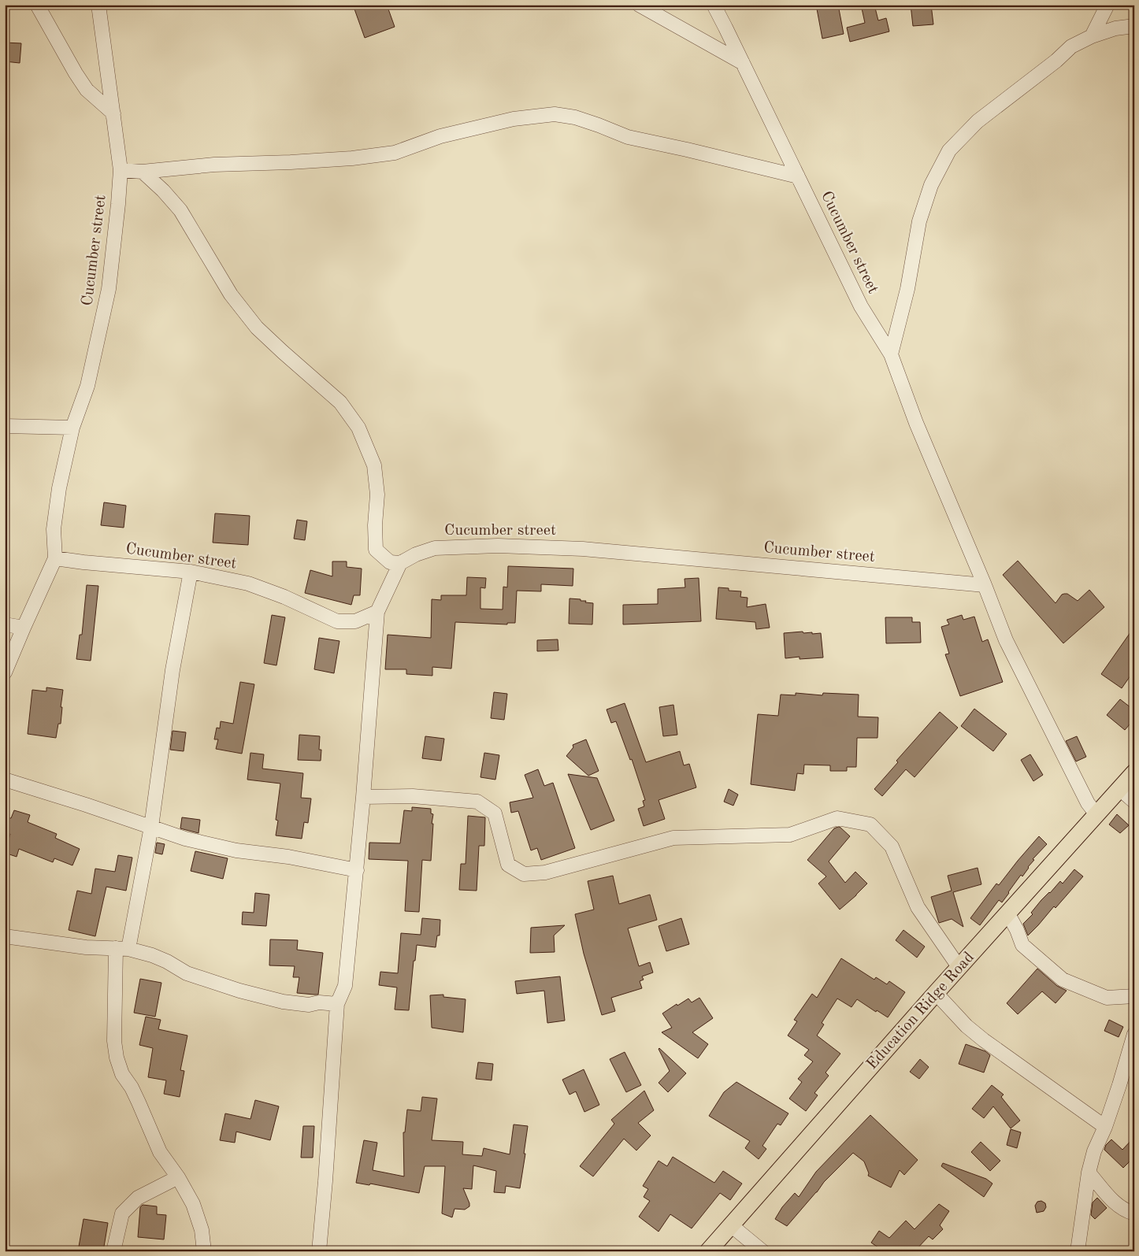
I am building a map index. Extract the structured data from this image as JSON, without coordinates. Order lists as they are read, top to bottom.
{
  "streets": {
    "main road": ["Education Ridge Road"],
    "street": ["Cucumber street"]
  },
  "crossings": [
    ["Cucumber street", "Education Ridge Road"]
  ]
}
